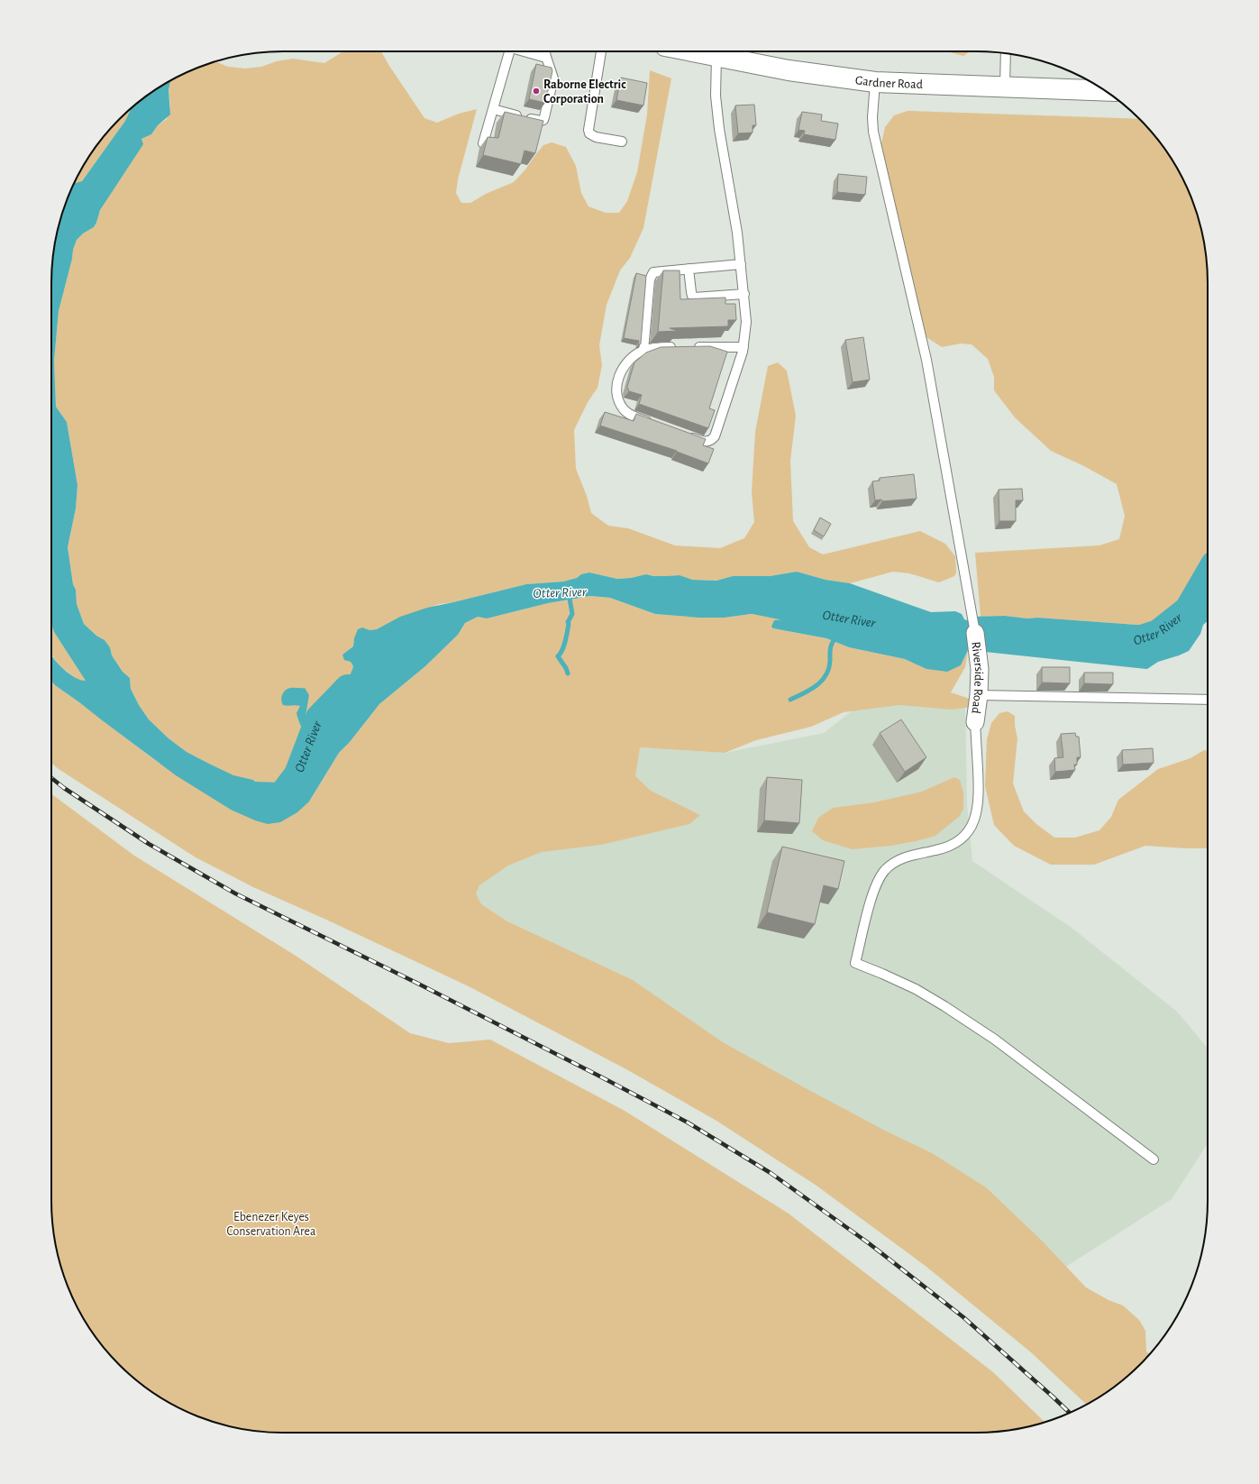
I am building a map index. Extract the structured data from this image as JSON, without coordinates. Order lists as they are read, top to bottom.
{
  "streets": {
    "main road": ["Gardner Road"],
    "street": ["Riverside Road"]
  },
  "water": ["Otter River"],
  "parks": ["Ebenezer Keyes Conservation Area"],
  "places": ["Raborne Electric Corporation"]
}
